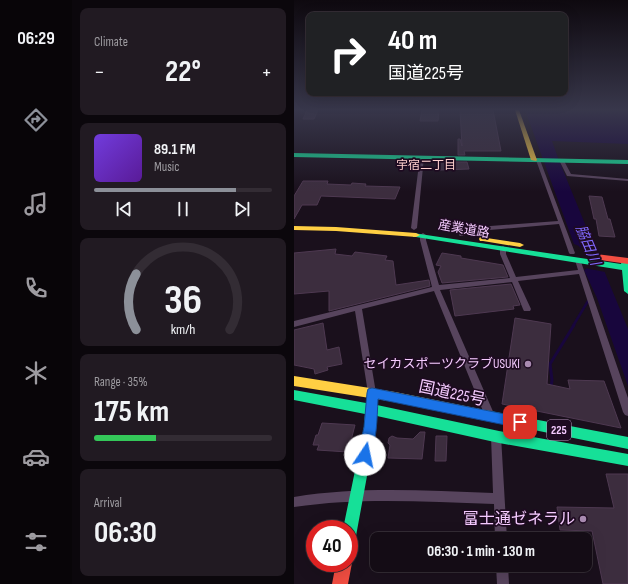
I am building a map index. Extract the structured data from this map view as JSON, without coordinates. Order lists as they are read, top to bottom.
{
  "streets": {
    "main road": ["産業道路", "国道225号", "225"]
  },
  "districts": ["宇宿二丁目"],
  "water": ["脇田川"],
  "places": ["セイカスポーツクラブUSUKI", "富士通ゼネラル"],
  "page": {
    "tabs": "06:29",
    "tile": [
      "Climate",
      ["Range · 35%", "175 km"],
      ["Arrival", "06:30"]
    ],
    "turn": ["40 m", "国道225号"],
    "heat": ["−", "22°", "+"],
    "song": ["89.1 FM", "Music"],
    "limit": "40",
    "trip": "06:30 · 1 min · 130 m",
    "gauge": ["36", "km/h"]
  }
}
